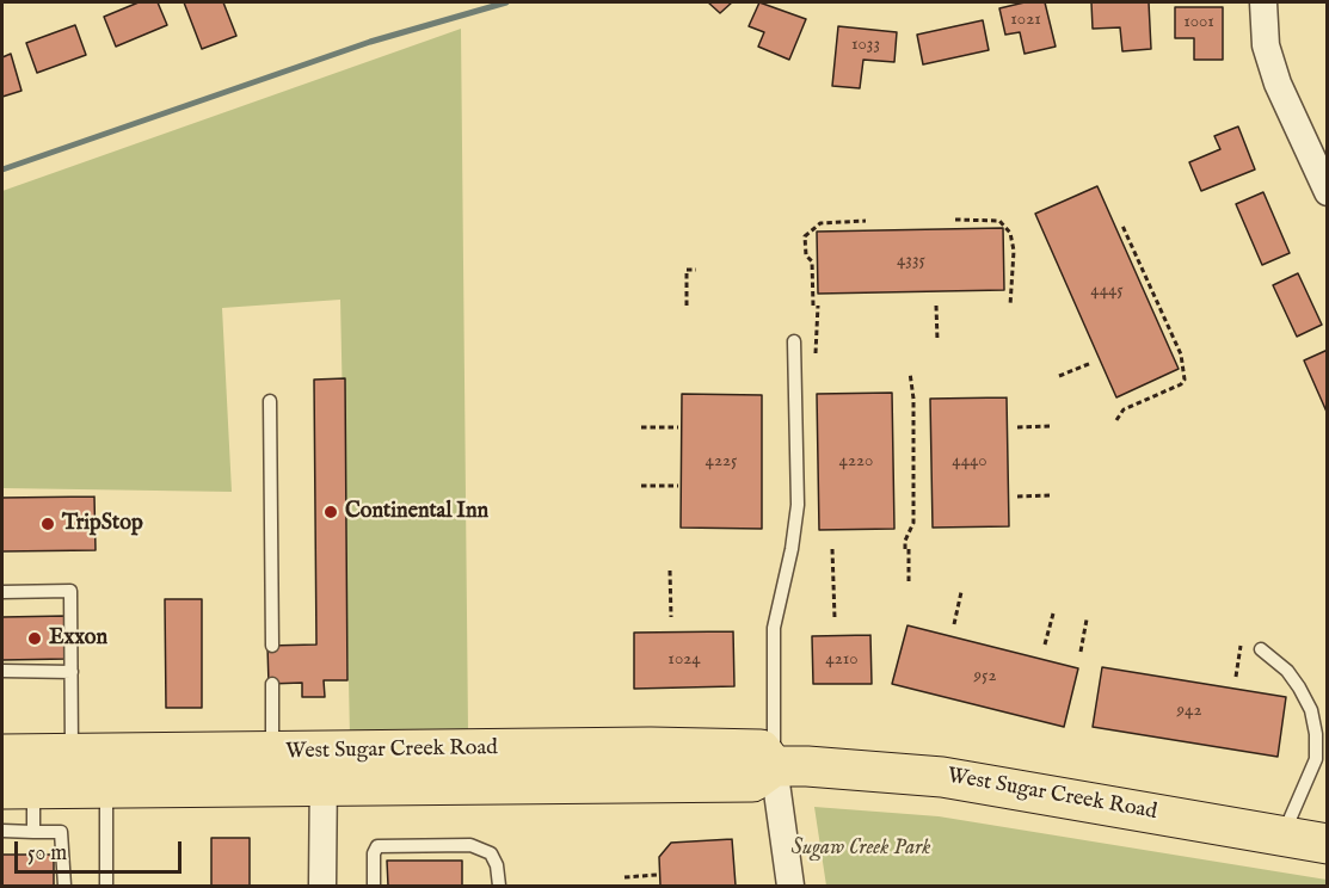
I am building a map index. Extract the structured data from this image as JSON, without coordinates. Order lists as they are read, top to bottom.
{
  "streets": {
    "main road": ["West Sugar Creek Road"]
  },
  "parks": ["Sugaw Creek Park"],
  "places": ["Continental Inn", "TripStop", "Exxon"],
  "house_numbers": [
    "1021",
    "1001",
    "1033",
    "4335",
    "4445",
    "4225",
    "4220",
    "4440",
    "1024",
    "4210",
    "952",
    "942"
  ],
  "scale_bar": "50 m"
}
